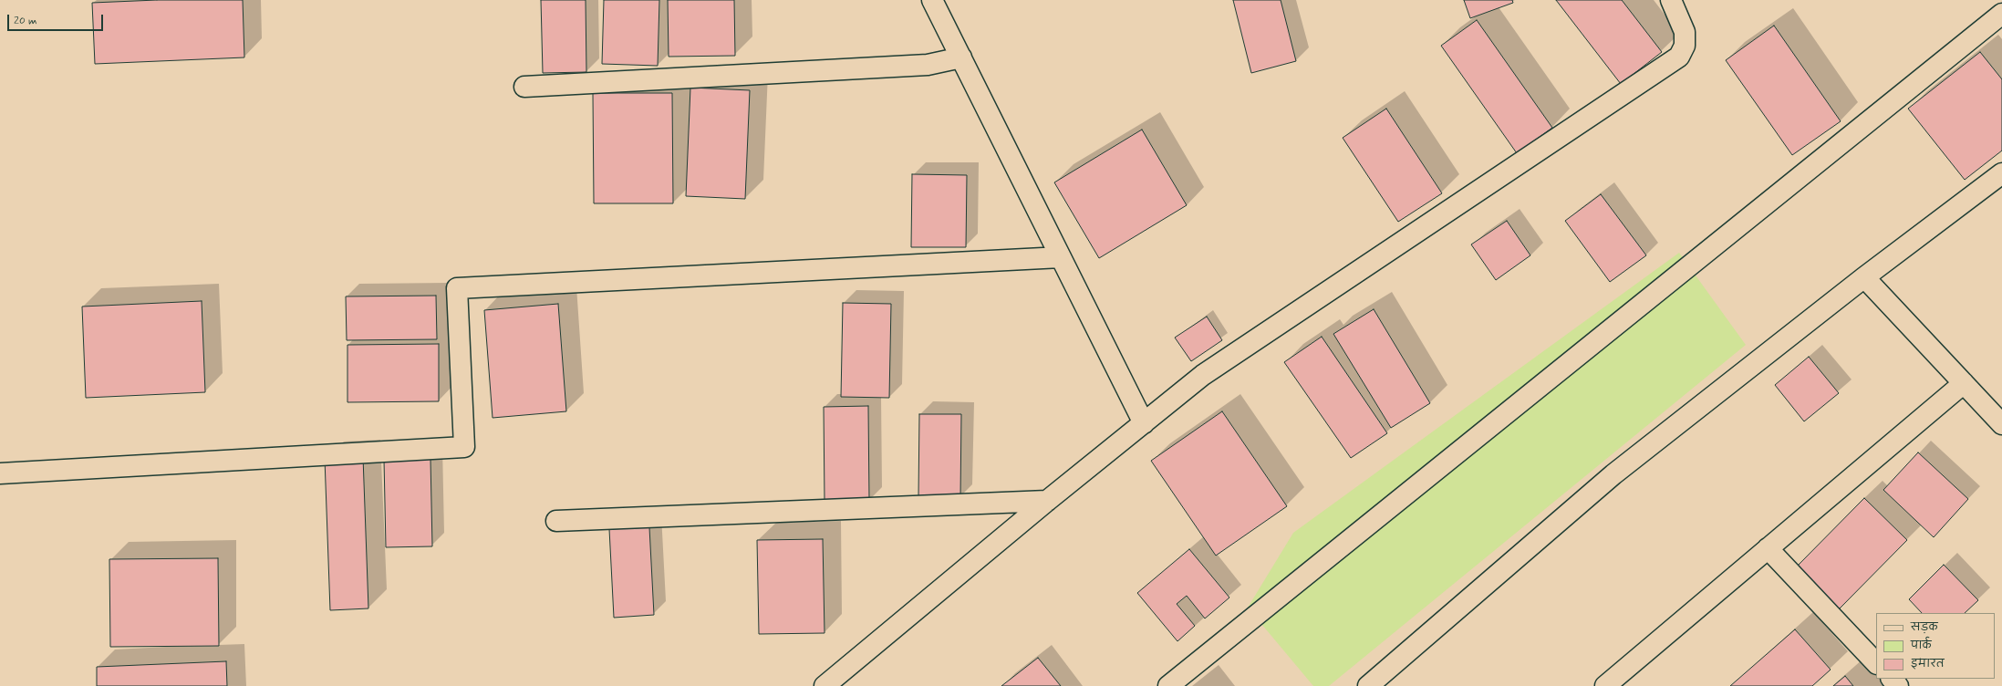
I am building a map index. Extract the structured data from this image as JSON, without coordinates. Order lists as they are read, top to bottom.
{
  "legend": ["सड़क", "पार्क", "इमारत"],
  "scale_bar": "20 m"
}
